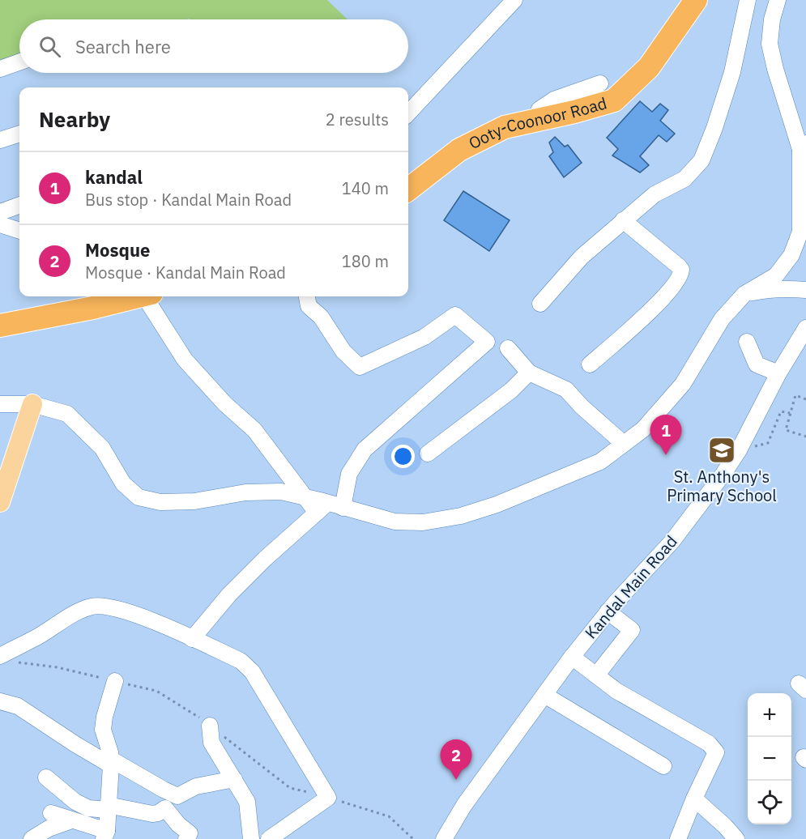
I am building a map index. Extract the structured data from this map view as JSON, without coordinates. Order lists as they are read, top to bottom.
{
  "streets": {
    "highway": ["Ooty-Coonoor Road"],
    "street": ["Kandal Main Road"]
  },
  "places": {
    "school or university": ["St. Anthony's Primary School"]
  },
  "page": {
    "search": "Search here",
    "heading": ["Nearby", "2 results"],
    "list": [
      {
        "mark": "1",
        "name": "kandal",
        "note": "Bus stop · Kandal Main Road",
        "value": "140 m"
      },
      {
        "mark": "2",
        "name": "Mosque",
        "note": "Mosque · Kandal Main Road",
        "value": "180 m"
      }
    ],
    "pins": ["1", "2"],
    "map_buttons": ["+", "−"]
  }
}
